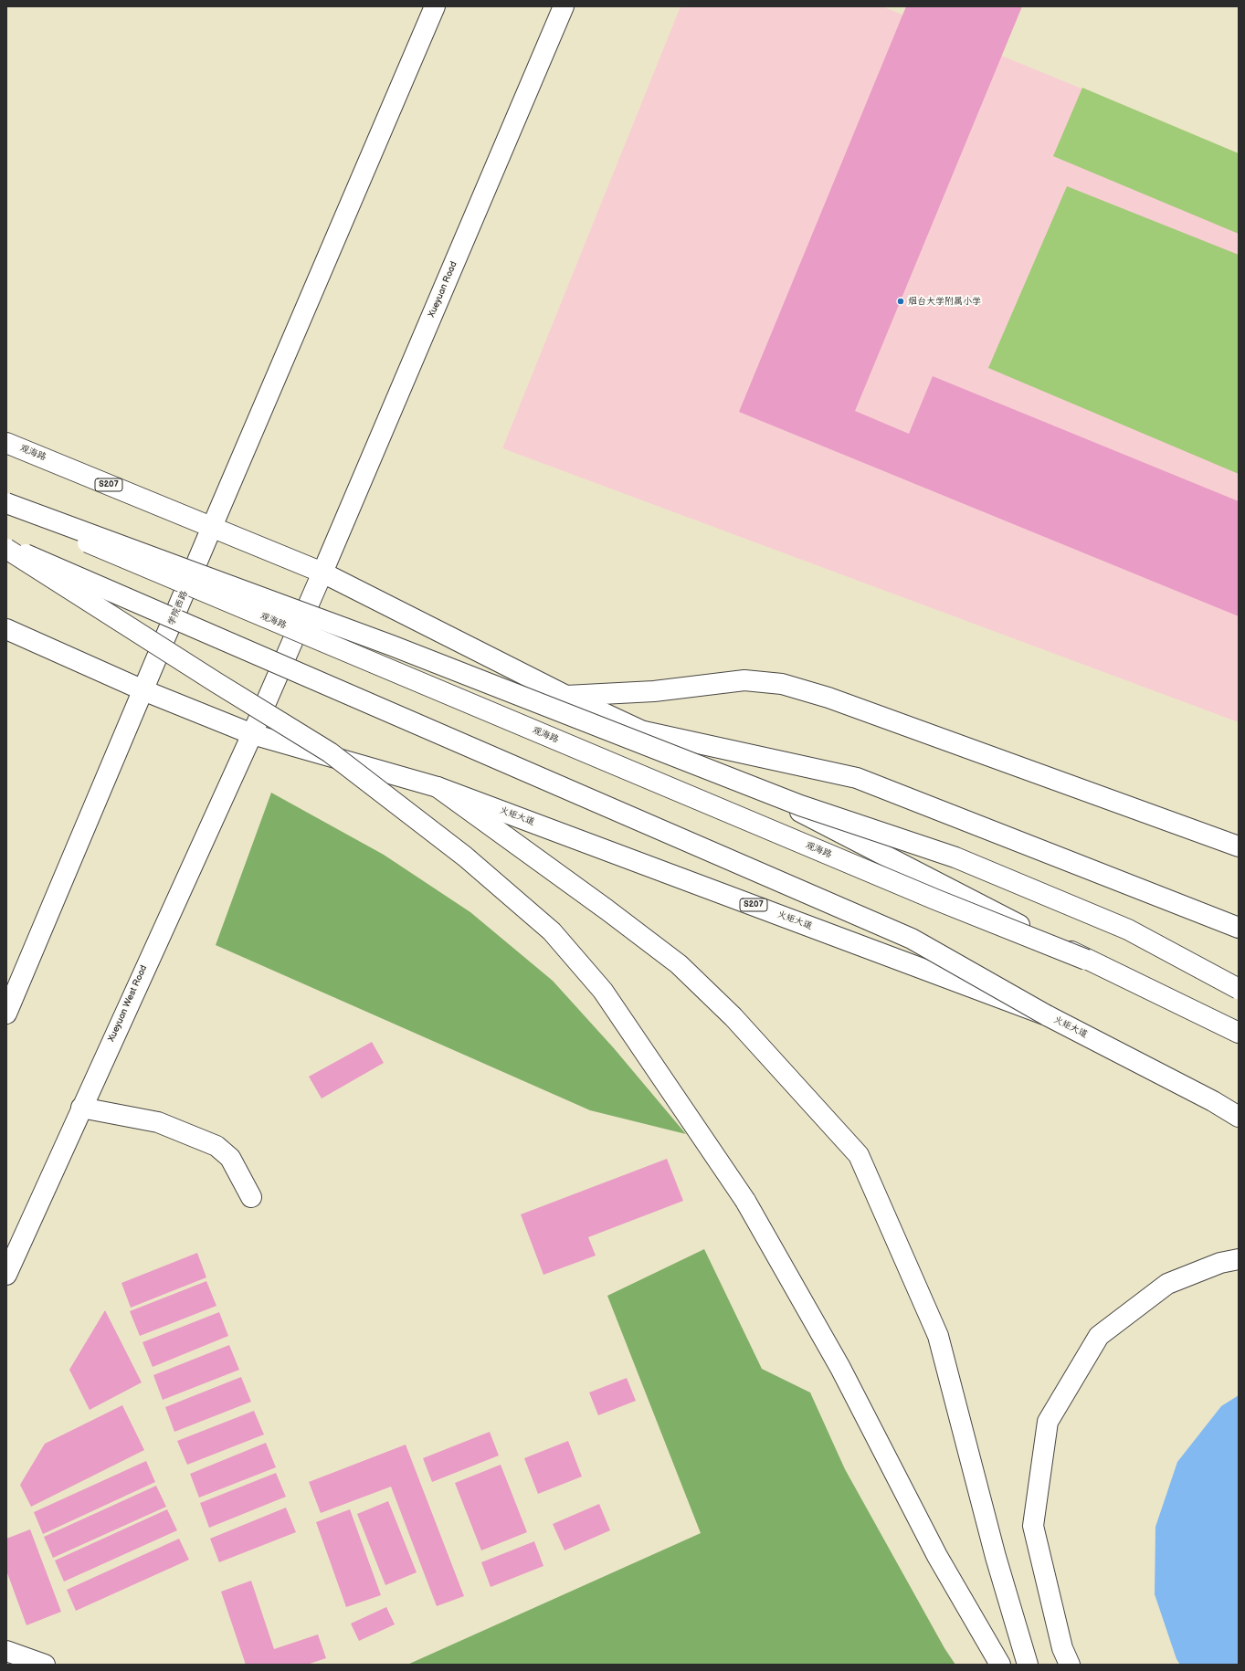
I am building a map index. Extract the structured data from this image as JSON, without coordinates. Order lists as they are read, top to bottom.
{
  "streets": {
    "main road": [
      "Xueyuan Road",
      "观海路",
      "S207",
      "学院西路",
      "火矩大道",
      "Xueyuan West Road"
    ]
  },
  "crossings": [
    ["Xueyuan Road", "观海路"],
    ["Xueyuan Road", "S207"],
    ["观海路", "S207"],
    ["观海路", "学院西路"],
    ["S207", "学院西路"],
    ["S207", "火矩大道"],
    ["S207", "Xueyuan West Road"],
    ["火矩大道", "Xueyuan West Road"]
  ],
  "places": ["烟台大学附属小学"]
}
